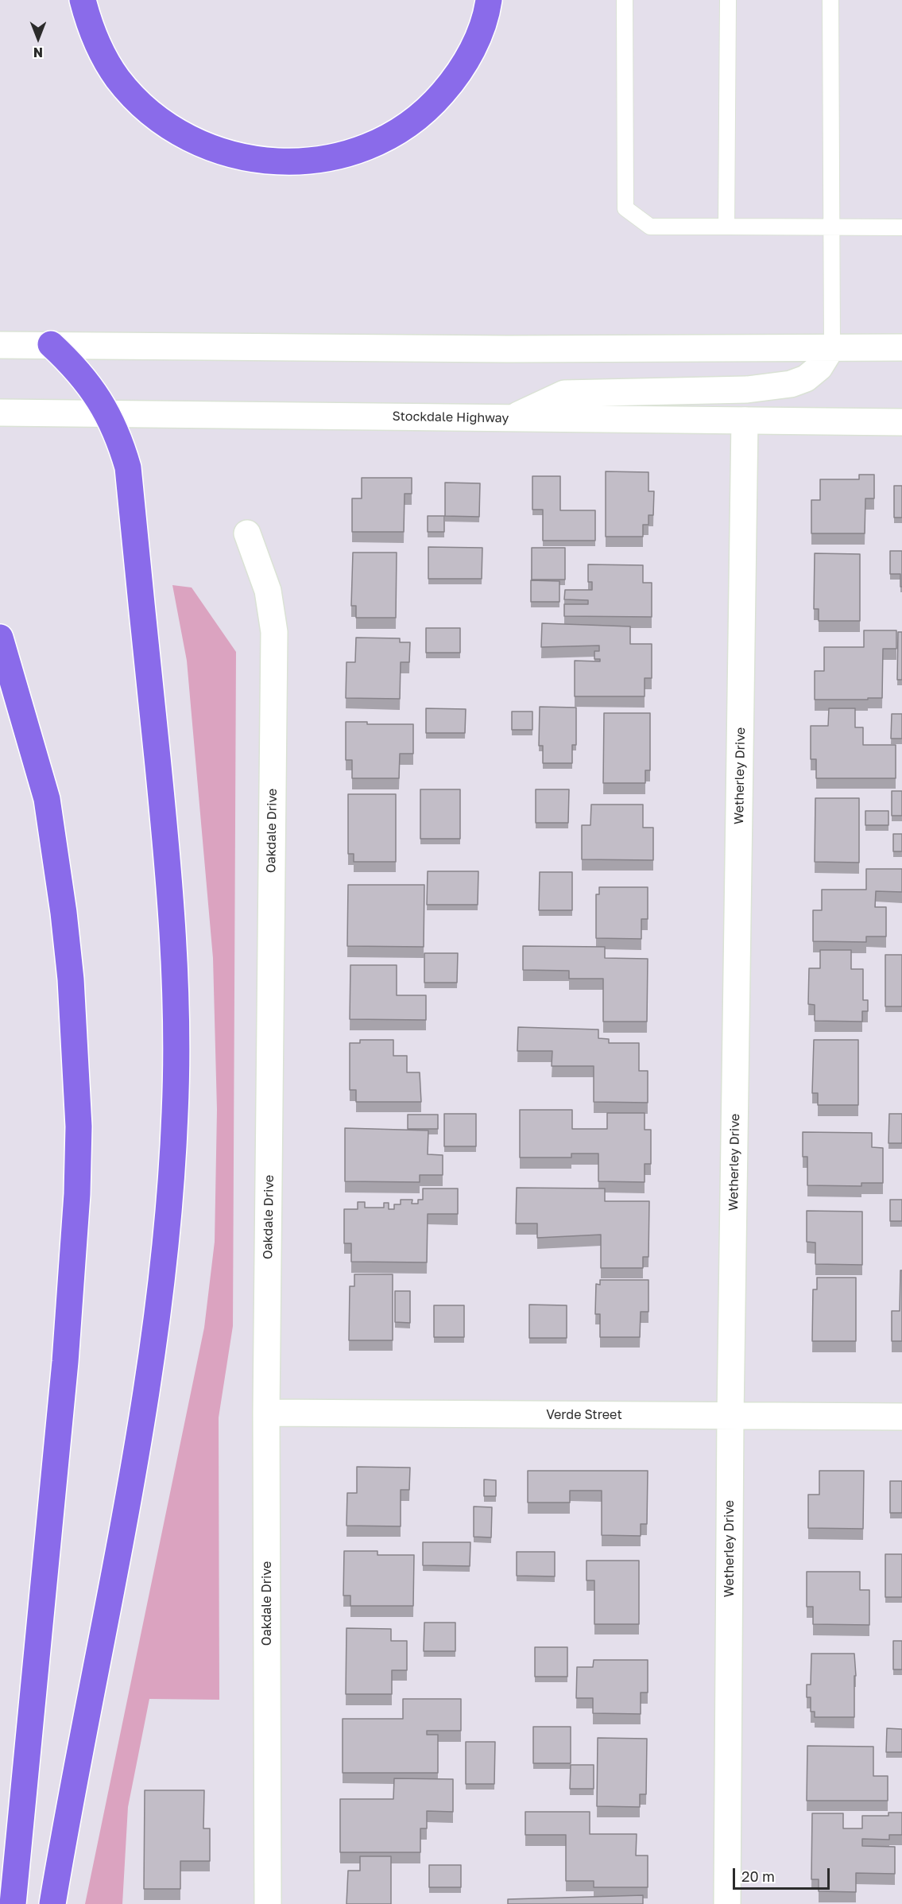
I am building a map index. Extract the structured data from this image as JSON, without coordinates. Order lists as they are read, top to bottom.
{
  "streets": {
    "street": [
      "Stockdale Highway",
      "Wetherley Drive",
      "Oakdale Drive",
      "Verde Street"
    ]
  },
  "crossings": [
    ["Stockdale Highway", "Wetherley Drive"],
    ["Wetherley Drive", "Verde Street"],
    ["Oakdale Drive", "Verde Street"]
  ],
  "scale_bar": "20 m",
  "north": "bottom"
}
